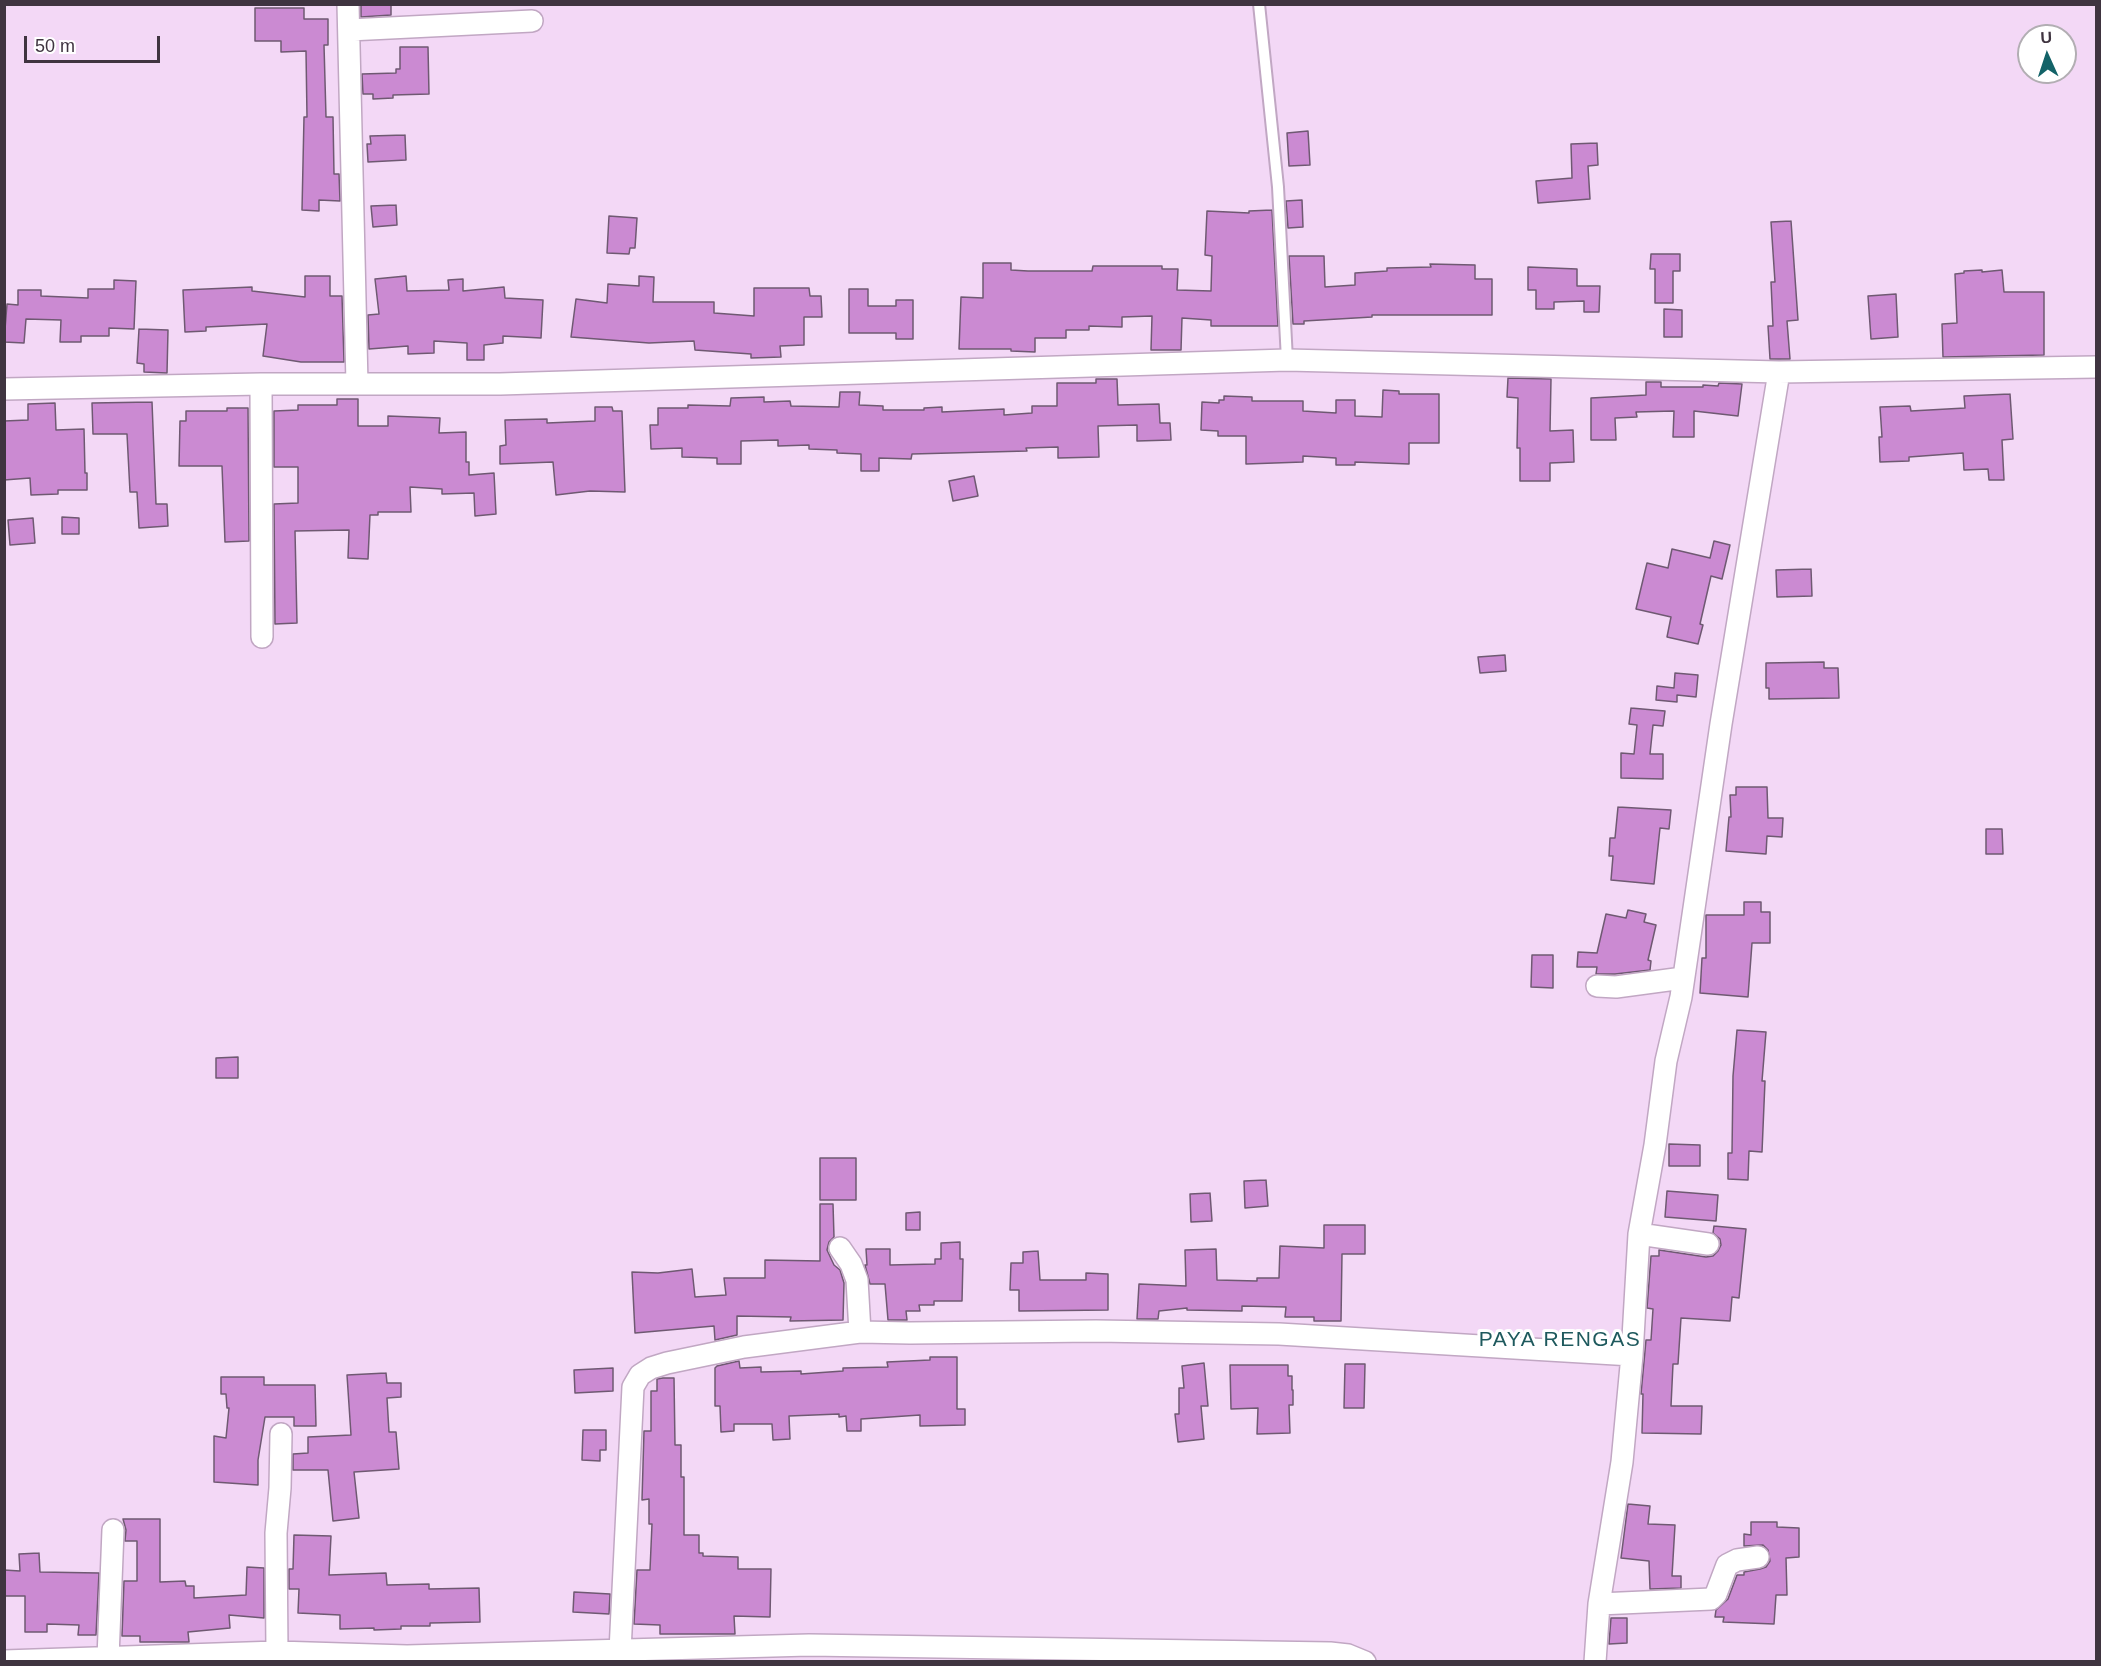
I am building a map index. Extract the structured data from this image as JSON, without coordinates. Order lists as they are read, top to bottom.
{
  "districts": ["PAYA RENGAS"],
  "scale_bar": "50 m",
  "north": "top"
}
